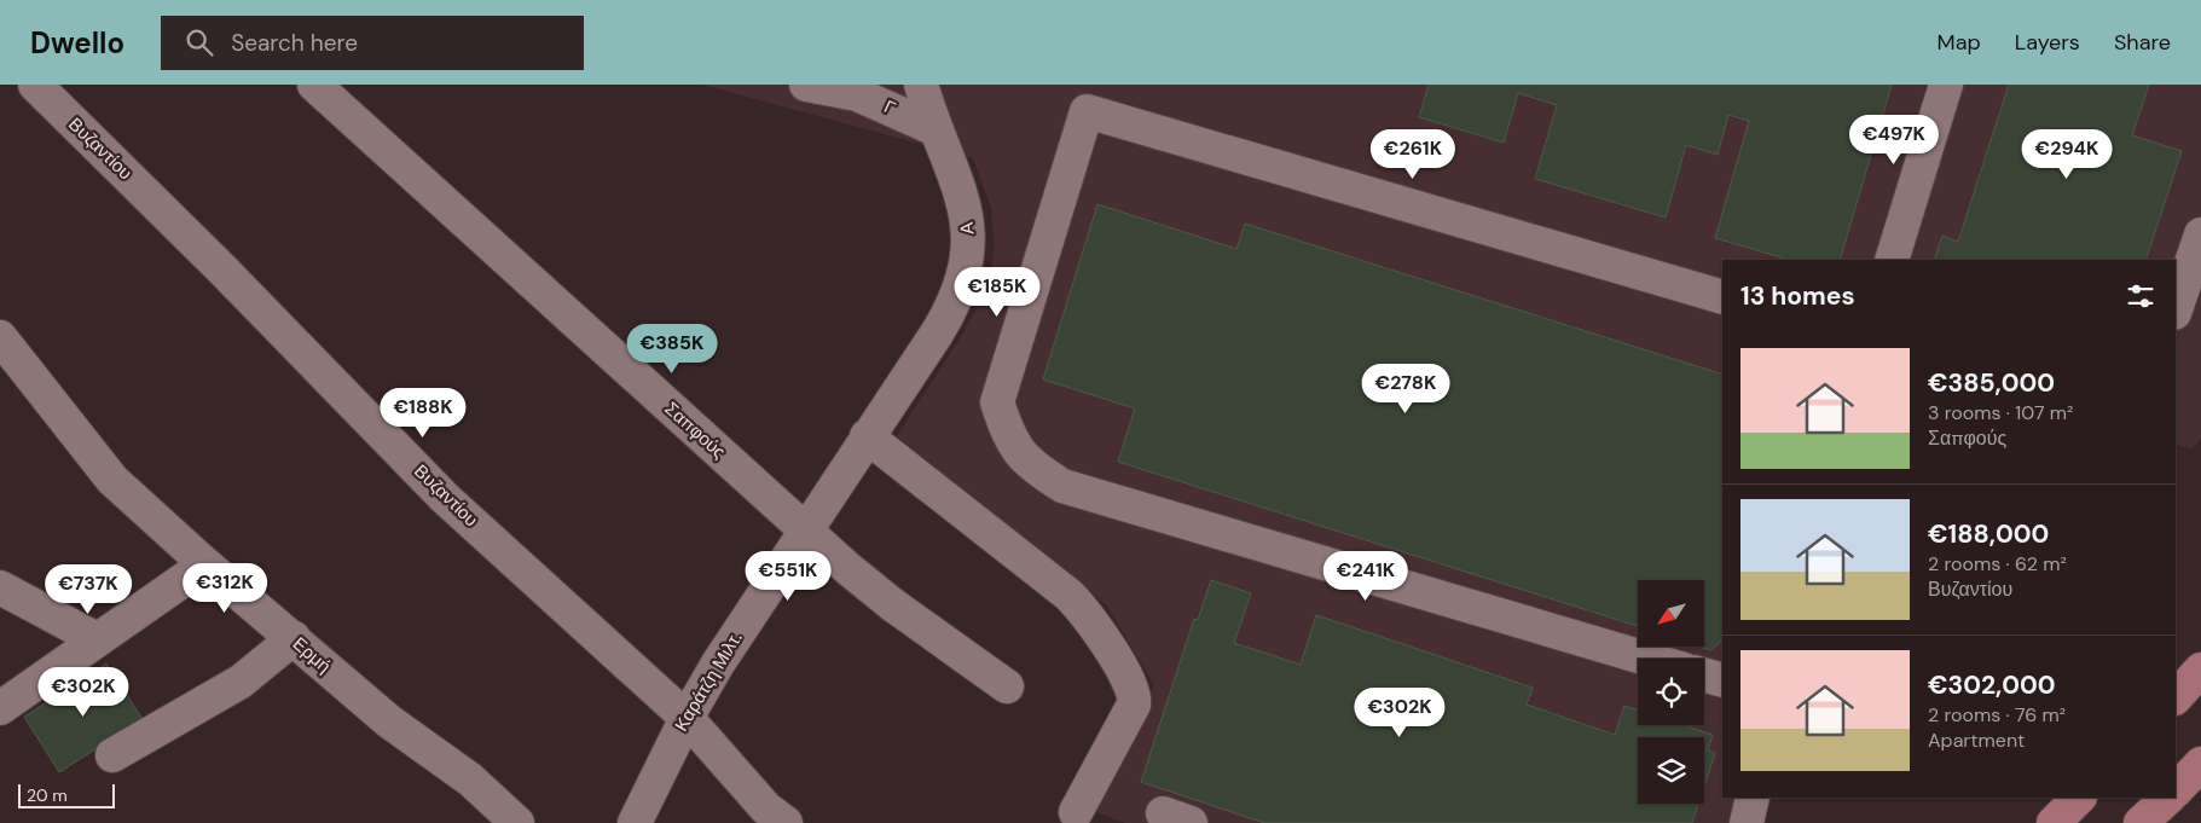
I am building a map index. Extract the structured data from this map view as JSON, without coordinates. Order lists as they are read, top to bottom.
{
  "streets": {
    "street": [
      "Γ",
      "Βυζαντίου",
      "Α",
      "Σαπφούς",
      "Ερμή",
      "Καράτζη Μιλτ."
    ]
  },
  "crossings": [
    ["Γ", "Α"],
    ["Βυζαντίου", "Καράτζη Μιλτ."],
    ["Α", "Καράτζη Μιλτ."],
    ["Σαπφούς", "Καράτζη Μιλτ."]
  ],
  "scale_bar": "20 m",
  "north": "bottom left",
  "page": {
    "header": "Dwello",
    "search": "Search here",
    "nav": ["Map", "Layers", "Share"],
    "price": [
      "€497K",
      "€261K",
      "€294K",
      "€185K",
      "€385K",
      "€278K",
      "€188K",
      "€551K",
      "€241K",
      "€312K",
      "€737K",
      "€302K",
      "€302K"
    ],
    "heading": "13 homes",
    "list": [
      {
        "name": "€385,000",
        "note": "3 rooms · 107 m² · Σαπφούς"
      },
      {
        "name": "€188,000",
        "note": "2 rooms · 62 m² · Βυζαντίου"
      },
      {
        "name": "€302,000",
        "note": "2 rooms · 76 m² · Apartment"
      }
    ],
    "scale": "20 m"
  }
}
